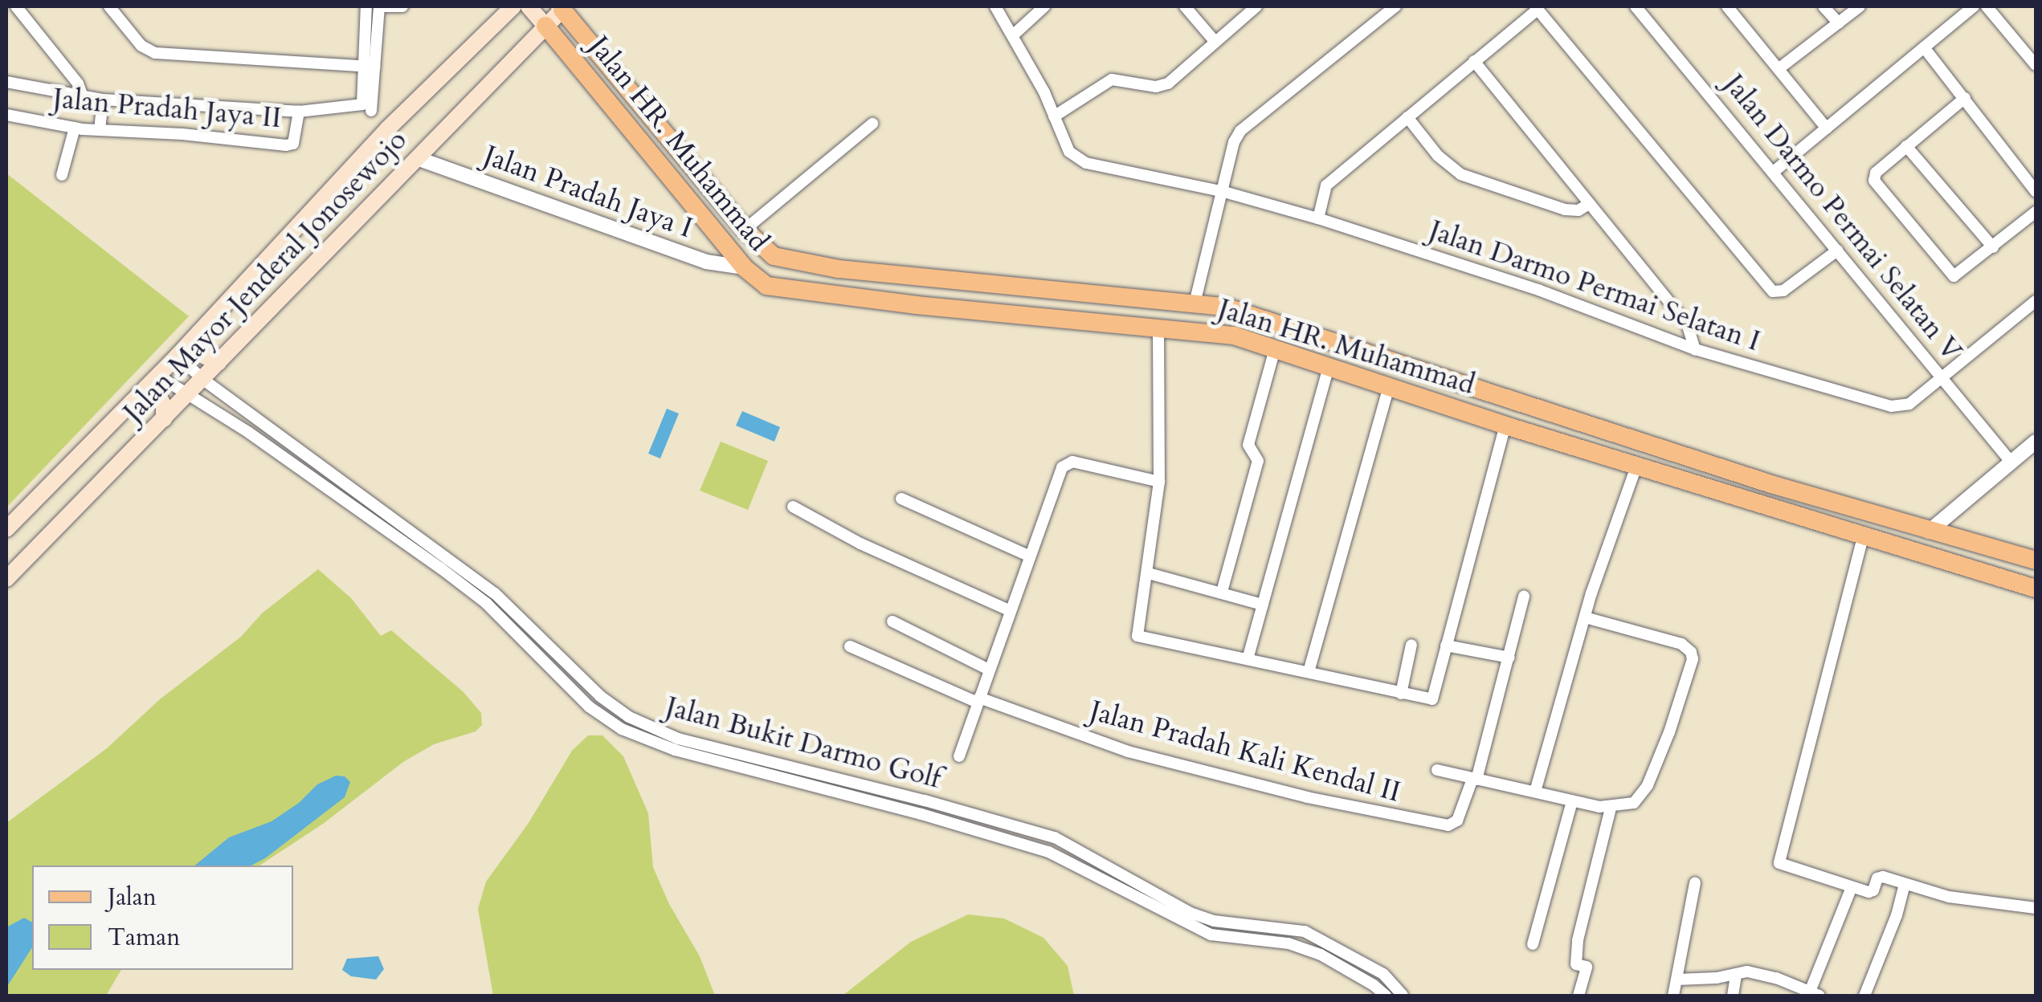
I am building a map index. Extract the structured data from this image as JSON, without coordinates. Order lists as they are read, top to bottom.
{
  "streets": {
    "main road": ["Jalan HR. Muhammad", "Jalan Mayor Jenderal Jonosewojo"],
    "street": [
      "Jalan Pradah Jaya II",
      "Jalan Pradah Jaya I",
      "Jalan Darmo Permai Selatan V",
      "Jalan Darmo Permai Selatan I",
      "Jalan Bukit Darmo Golf",
      "Jalan Pradah Kali Kendal II"
    ]
  },
  "crossings": [
    ["Jalan HR. Muhammad", "Jalan Pradah Jaya I"],
    ["Jalan HR. Muhammad", "Jalan Mayor Jenderal Jonosewojo"],
    ["Jalan Pradah Jaya I", "Jalan Mayor Jenderal Jonosewojo"],
    ["Jalan Darmo Permai Selatan V", "Jalan Darmo Permai Selatan I"],
    ["Jalan Mayor Jenderal Jonosewojo", "Jalan Bukit Darmo Golf"]
  ],
  "legend": ["Jalan", "Taman"]
}
